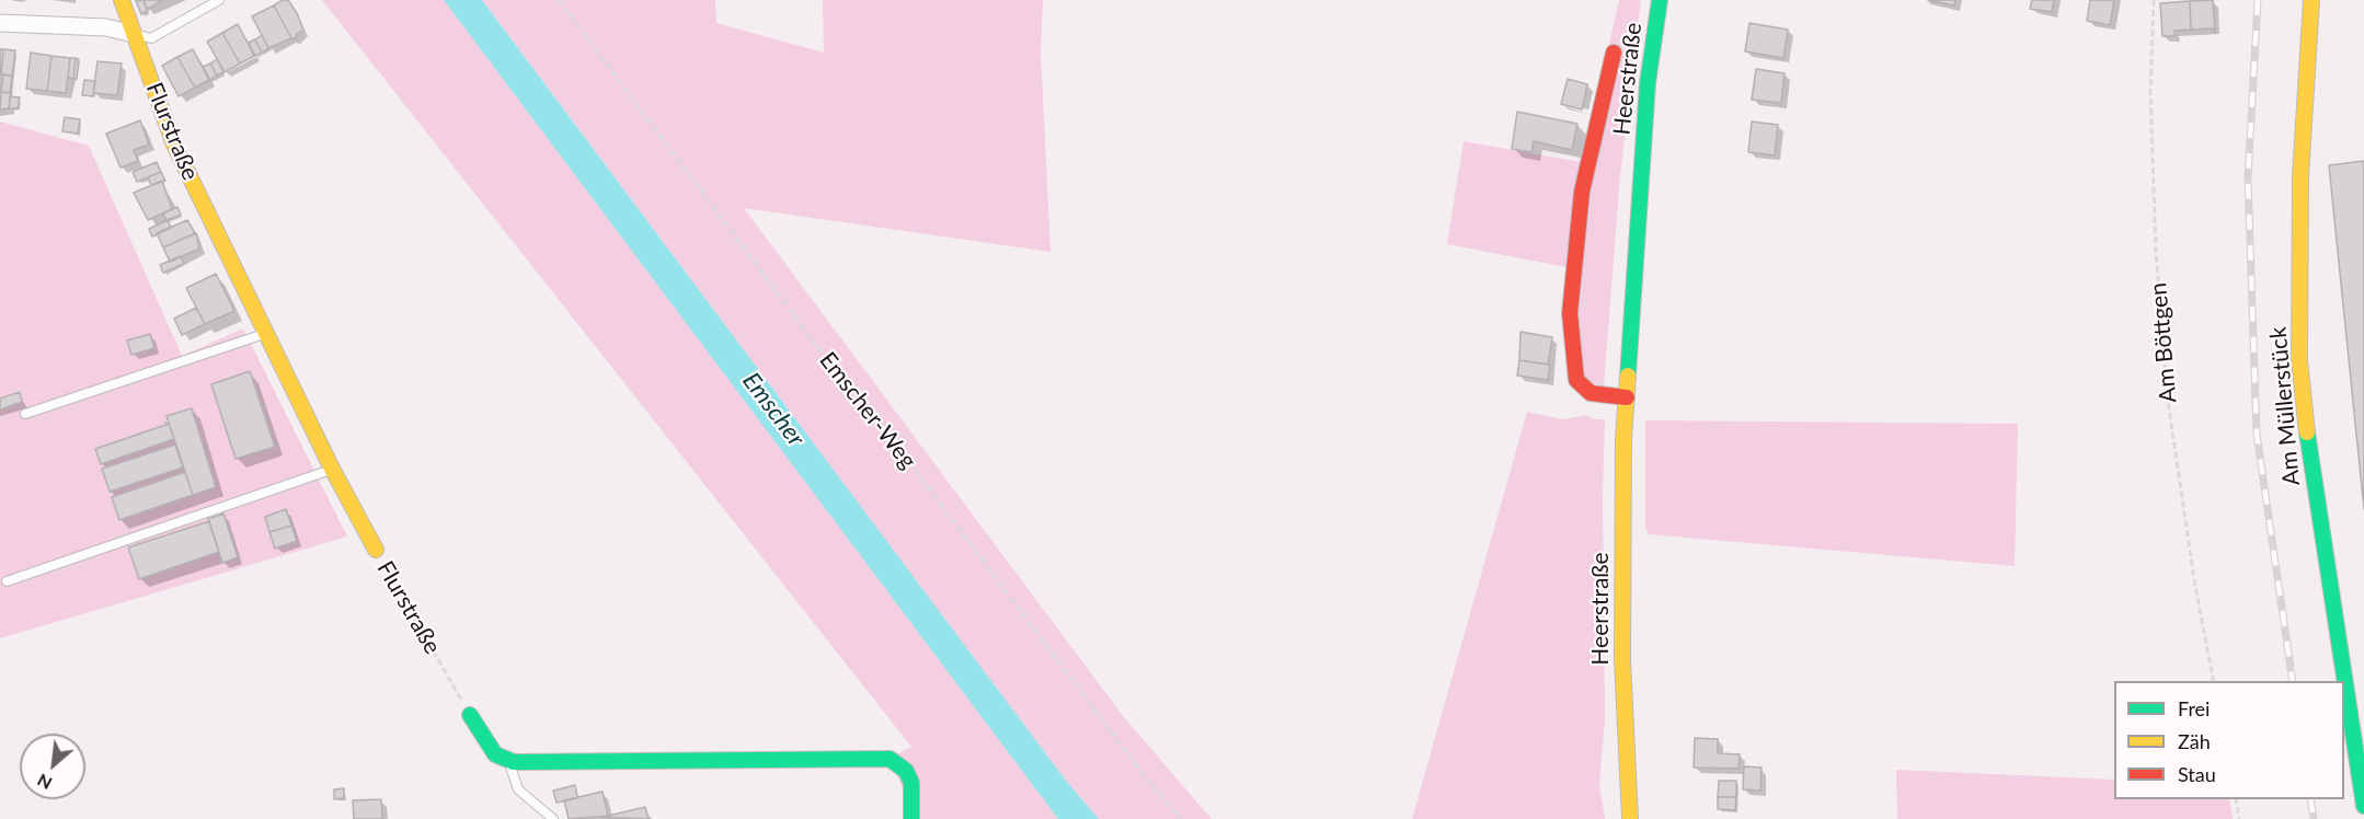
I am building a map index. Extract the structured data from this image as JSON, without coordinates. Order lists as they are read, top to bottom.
{
  "streets": {
    "street": ["Heerstraße", "Flurstraße", "Am Müllerstück"],
    "path": ["Am Böttgen", "Emscher-Weg"]
  },
  "water": ["Emscher"],
  "legend": ["Frei", "Zäh", "Stau"],
  "north": "bottom left"
}
